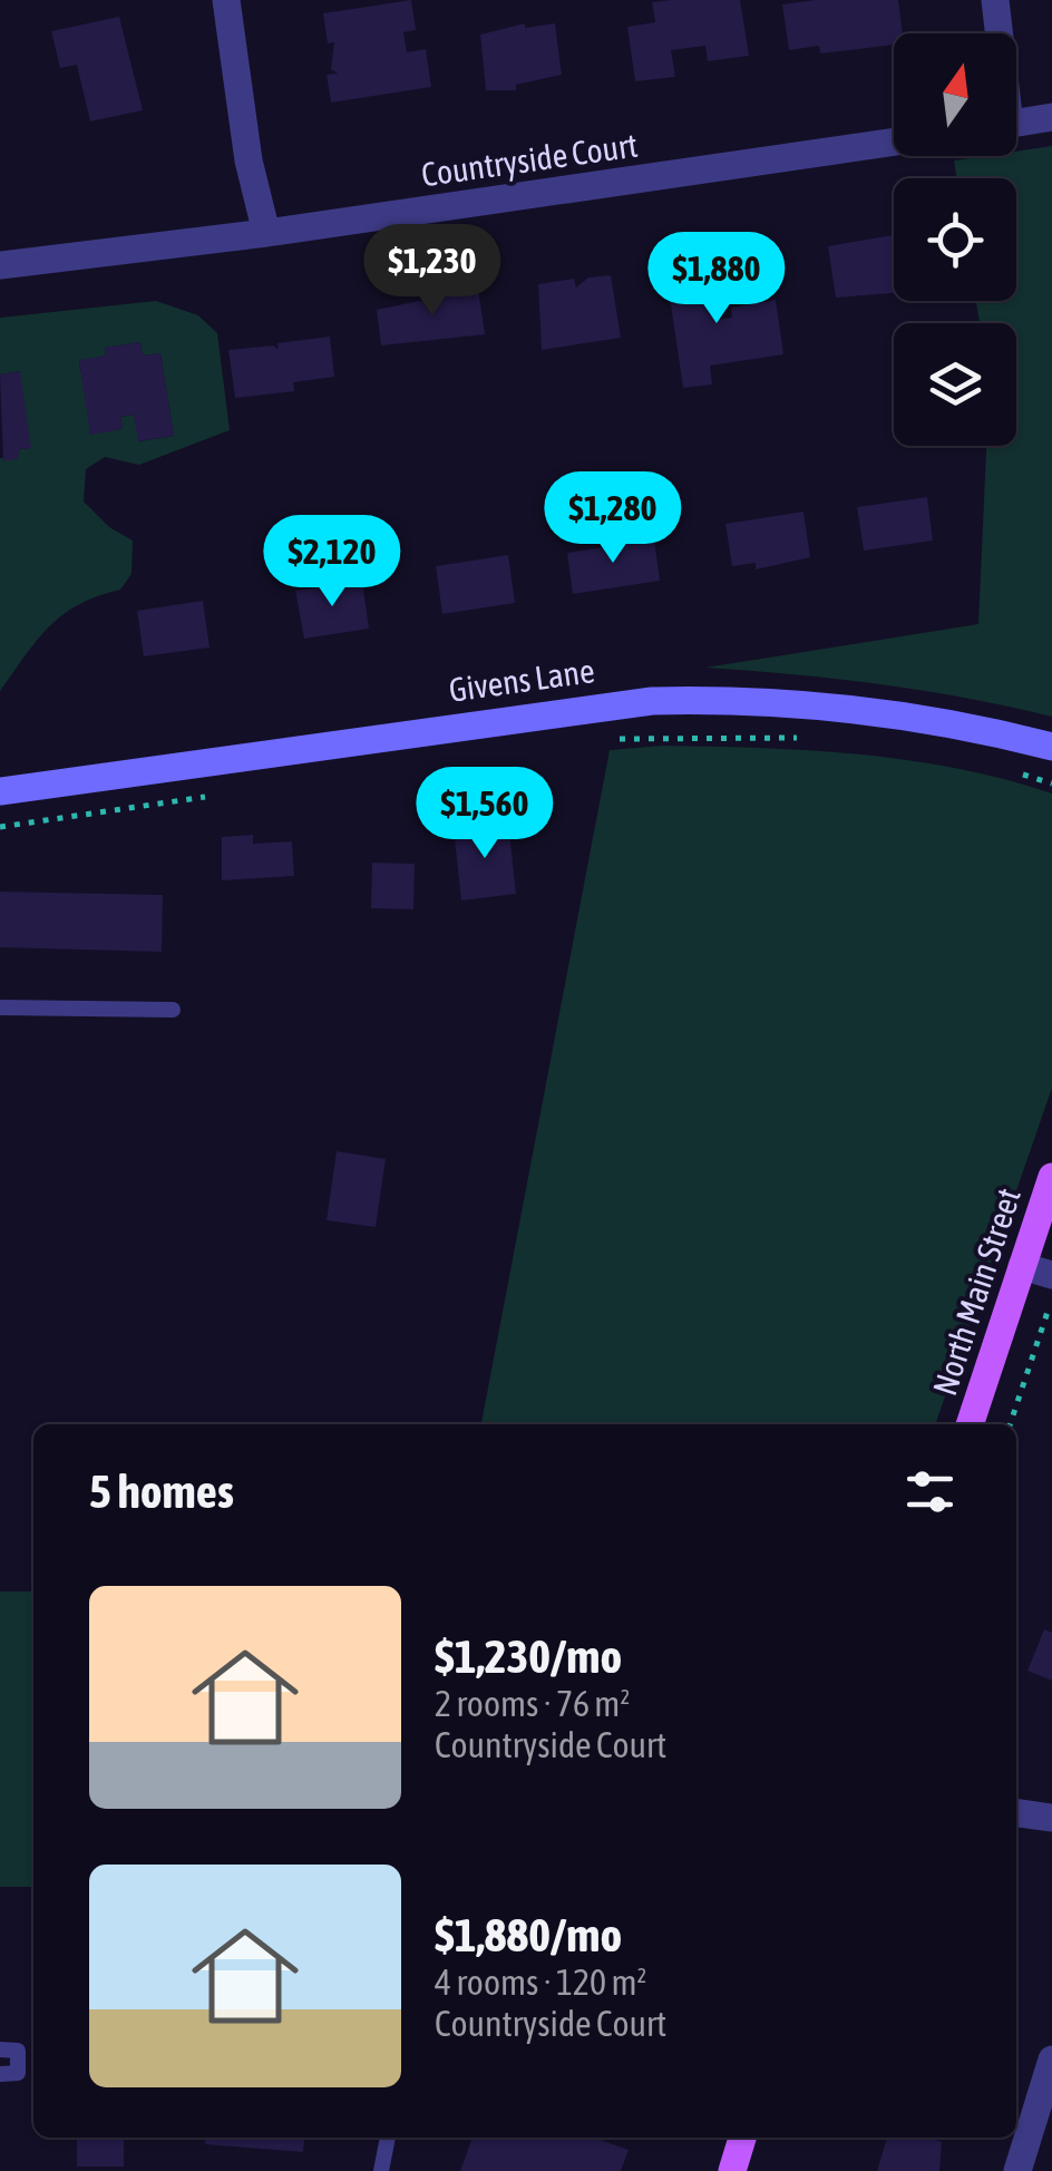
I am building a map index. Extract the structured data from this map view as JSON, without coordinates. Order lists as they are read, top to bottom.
{
  "streets": {
    "main road": ["North Main Street"],
    "street": ["Countryside Court", "Givens Lane"]
  },
  "north": "top",
  "page": {
    "price": [
      "$1,230",
      "$1,880",
      "$1,280",
      "$2,120",
      "$1,560"
    ],
    "heading": "5 homes",
    "list": [
      {
        "name": "$1,230/mo",
        "note": "2 rooms · 76 m² · Countryside Court"
      },
      {
        "name": "$1,880/mo",
        "note": "4 rooms · 120 m² · Countryside Court"
      }
    ]
  }
}
